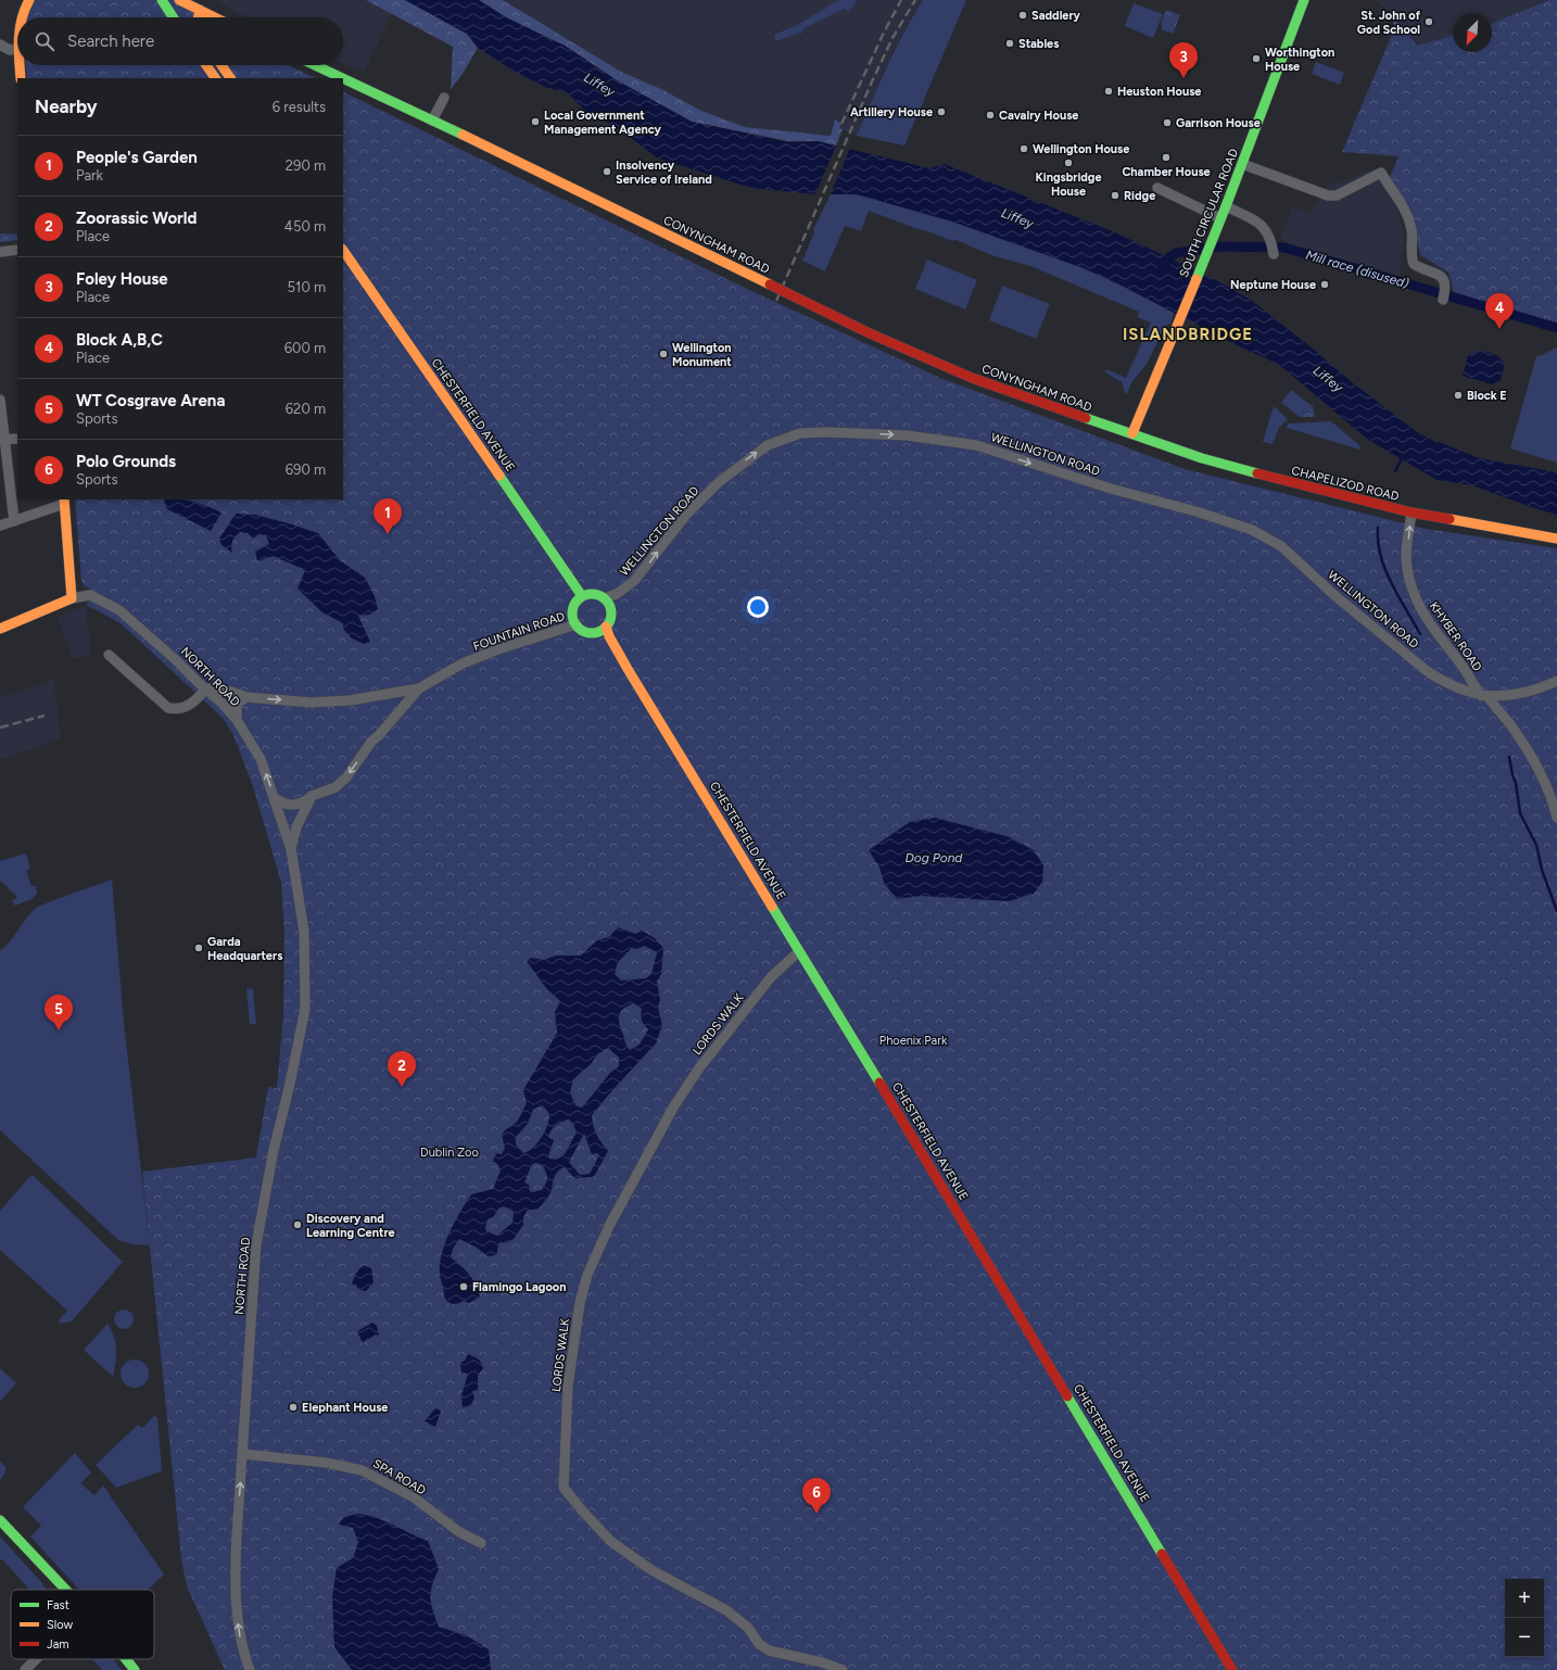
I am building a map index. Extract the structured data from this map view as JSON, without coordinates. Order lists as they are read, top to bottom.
{
  "streets": {
    "main road": [
      "SOUTH CIRCULAR ROAD",
      "CONYNGHAM ROAD",
      "CHESTERFIELD AVENUE",
      "CHAPELIZOD ROAD"
    ],
    "street": [
      "WELLINGTON ROAD",
      "FOUNTAIN ROAD",
      "KHYBER ROAD",
      "NORTH ROAD",
      "LORDS WALK",
      "SPA ROAD"
    ]
  },
  "crossings": [
    ["SOUTH CIRCULAR ROAD", "CONYNGHAM ROAD"],
    ["SOUTH CIRCULAR ROAD", "CHAPELIZOD ROAD"],
    ["CONYNGHAM ROAD", "CHAPELIZOD ROAD"],
    ["CHESTERFIELD AVENUE", "WELLINGTON ROAD"],
    ["CHESTERFIELD AVENUE", "FOUNTAIN ROAD"],
    ["CHESTERFIELD AVENUE", "LORDS WALK"],
    ["WELLINGTON ROAD", "FOUNTAIN ROAD"],
    ["WELLINGTON ROAD", "KHYBER ROAD"],
    ["CHAPELIZOD ROAD", "KHYBER ROAD"],
    ["FOUNTAIN ROAD", "NORTH ROAD"],
    ["NORTH ROAD", "SPA ROAD"]
  ],
  "one_way": ["WELLINGTON ROAD", "FOUNTAIN ROAD", "KHYBER ROAD"],
  "districts": ["ISLANDBRIDGE"],
  "water": ["Liffey", "Mill race (disused)", "Dog Pond"],
  "parks": ["Phoenix Park", "Dublin Zoo"],
  "places": [
    "Saddlery",
    "St. John of God School",
    "Stables",
    "Worthington House",
    "Heuston House",
    "Artillery House",
    "Cavalry House",
    "Local Government Management Agency",
    "Garrison House",
    "Wellington House",
    "Chamber House",
    "Kingsbridge House",
    "Insolvency Service of Ireland",
    "Ridge",
    "Neptune House",
    "Wellington Monument",
    "Block E",
    "Garda Headquarters",
    "Discovery and Learning Centre",
    "Flamingo Lagoon",
    "Elephant House"
  ],
  "legend": ["Fast", "Slow", "Jam"],
  "north": "bottom left",
  "page": {
    "search": "Search here",
    "pins": [
      "3",
      "4",
      "1",
      "5",
      "2",
      "6"
    ],
    "heading": ["Nearby", "6 results"],
    "list": [
      {
        "mark": "1",
        "name": "People's Garden",
        "note": "Park",
        "value": "290 m"
      },
      {
        "mark": "2",
        "name": "Zoorassic World",
        "note": "Place",
        "value": "450 m"
      },
      {
        "mark": "3",
        "name": "Foley House",
        "note": "Place",
        "value": "510 m"
      },
      {
        "mark": "4",
        "name": "Block A,B,C",
        "note": "Place",
        "value": "600 m"
      },
      {
        "mark": "5",
        "name": "WT Cosgrave Arena",
        "note": "Sports",
        "value": "620 m"
      },
      {
        "mark": "6",
        "name": "Polo Grounds",
        "note": "Sports",
        "value": "690 m"
      }
    ],
    "map_buttons": ["+", "−"]
  }
}
